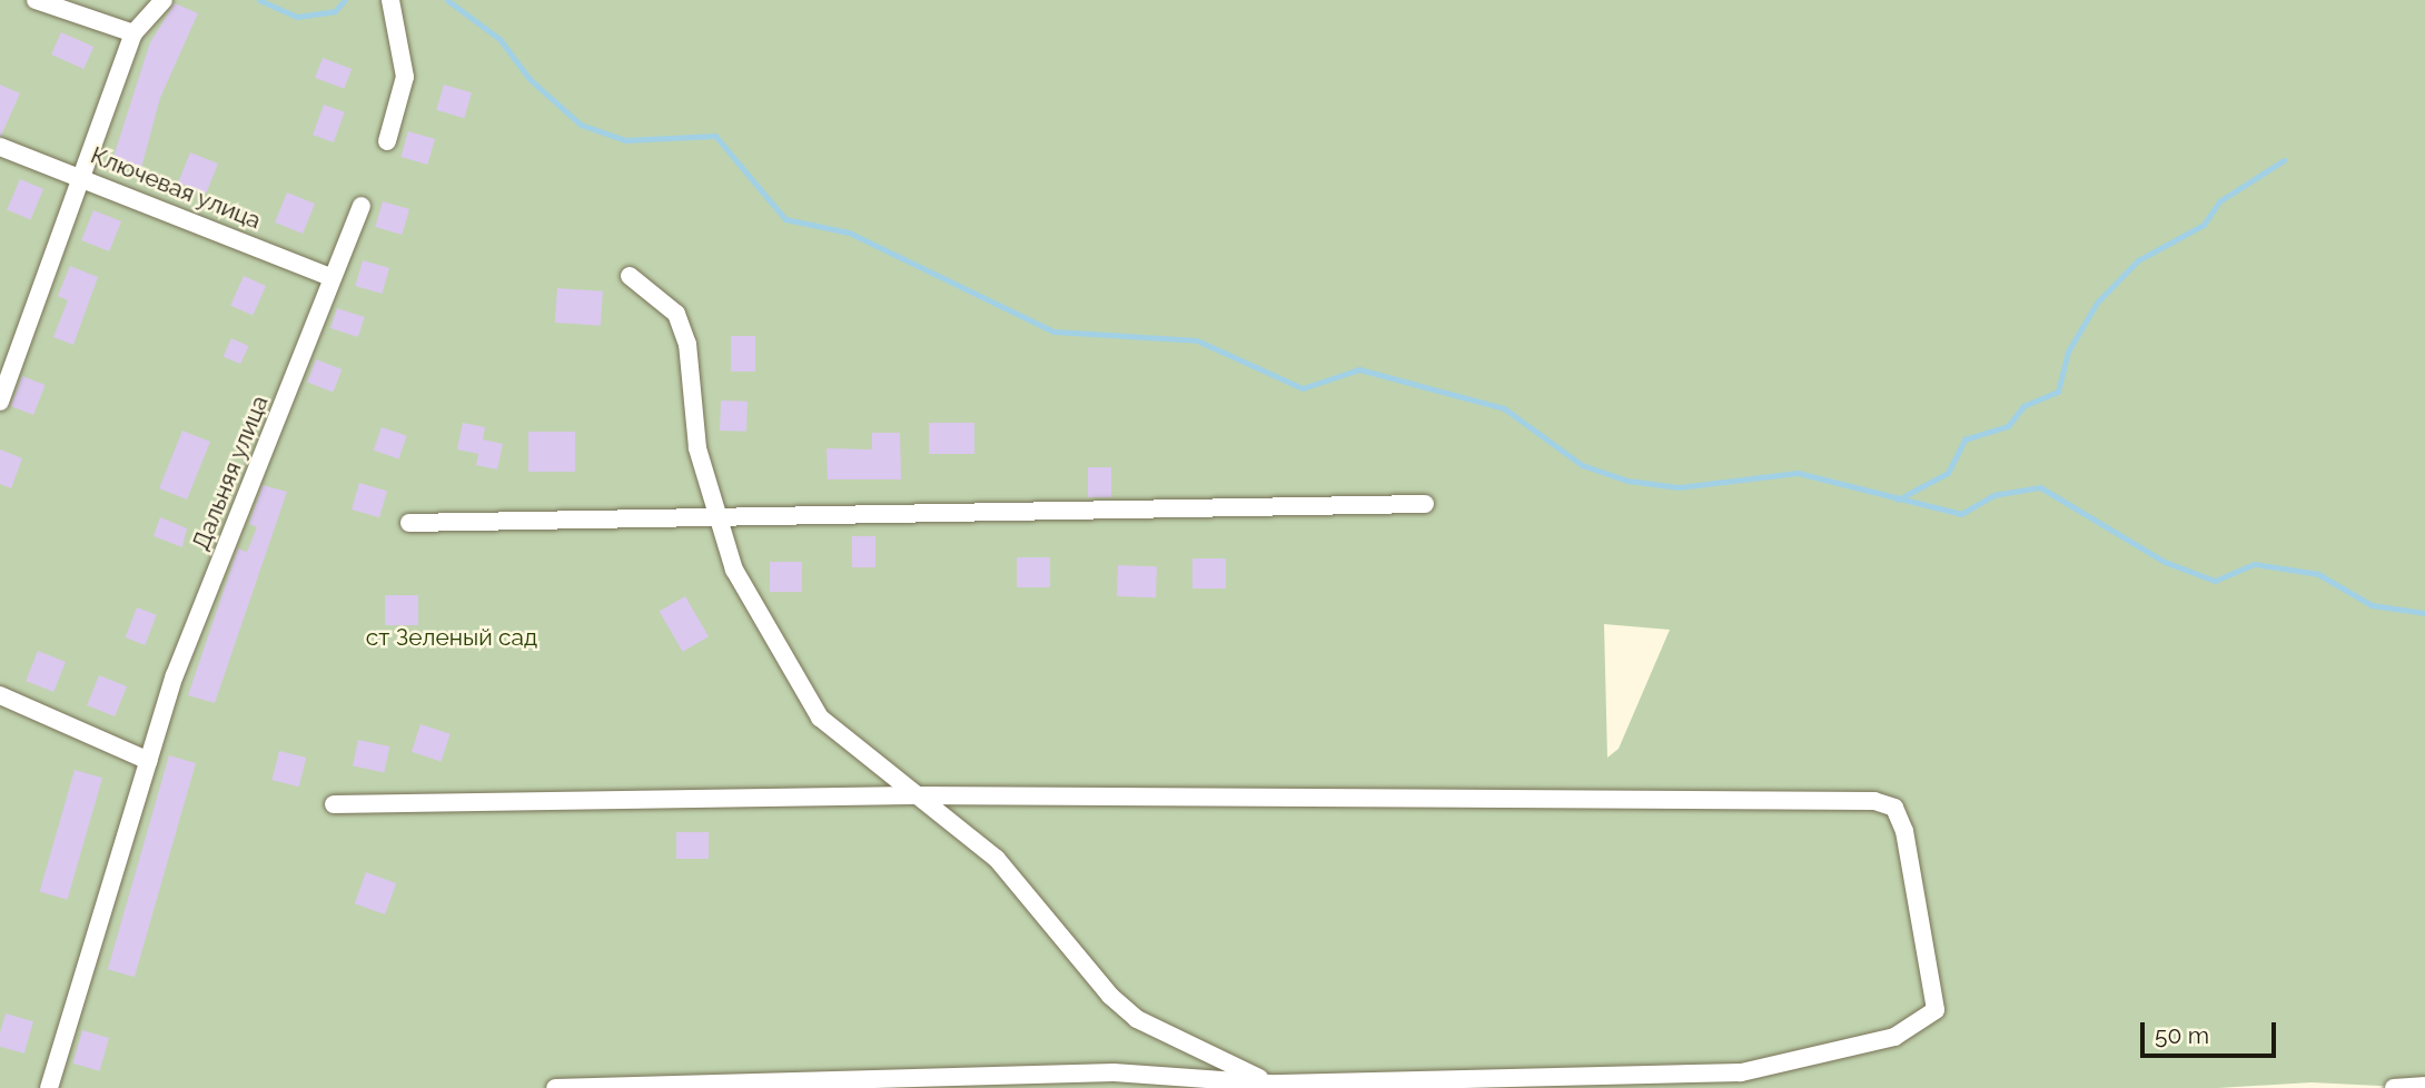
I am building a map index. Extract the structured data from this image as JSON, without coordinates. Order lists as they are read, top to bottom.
{
  "streets": {
    "street": ["Ключевая улица", "Дальняя улица"]
  },
  "crossings": [
    ["Ключевая улица", "Дальняя улица"]
  ],
  "parks": ["ст Зеленый сад"],
  "scale_bar": "50 m"
}
